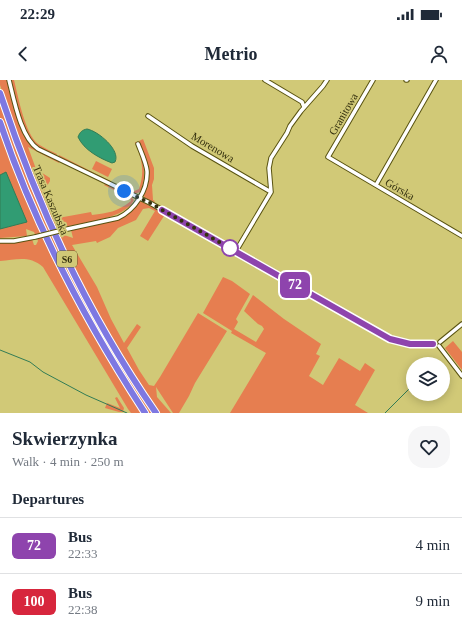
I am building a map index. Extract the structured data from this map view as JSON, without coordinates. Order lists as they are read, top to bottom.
{
  "streets": {
    "highway": ["Trasa Kaszubska", "S6"],
    "street": ["Granitowa", "Morenowa", "Górska"]
  },
  "crossings": [
    ["Granitowa", "Górska"]
  ],
  "lines": ["bus line 72"],
  "page": {
    "status": "22:29",
    "header": "Metrio",
    "on_map": "72",
    "heading": [
      ["Skwierzynka", "Walk · 4 min · 250 m"],
      "Departures"
    ],
    "list": [
      {
        "mark": "72",
        "name": "Bus",
        "note": "22:33",
        "value": "4 min"
      },
      {
        "mark": "100",
        "name": "Bus",
        "note": "22:38",
        "value": "9 min"
      }
    ]
  }
}
